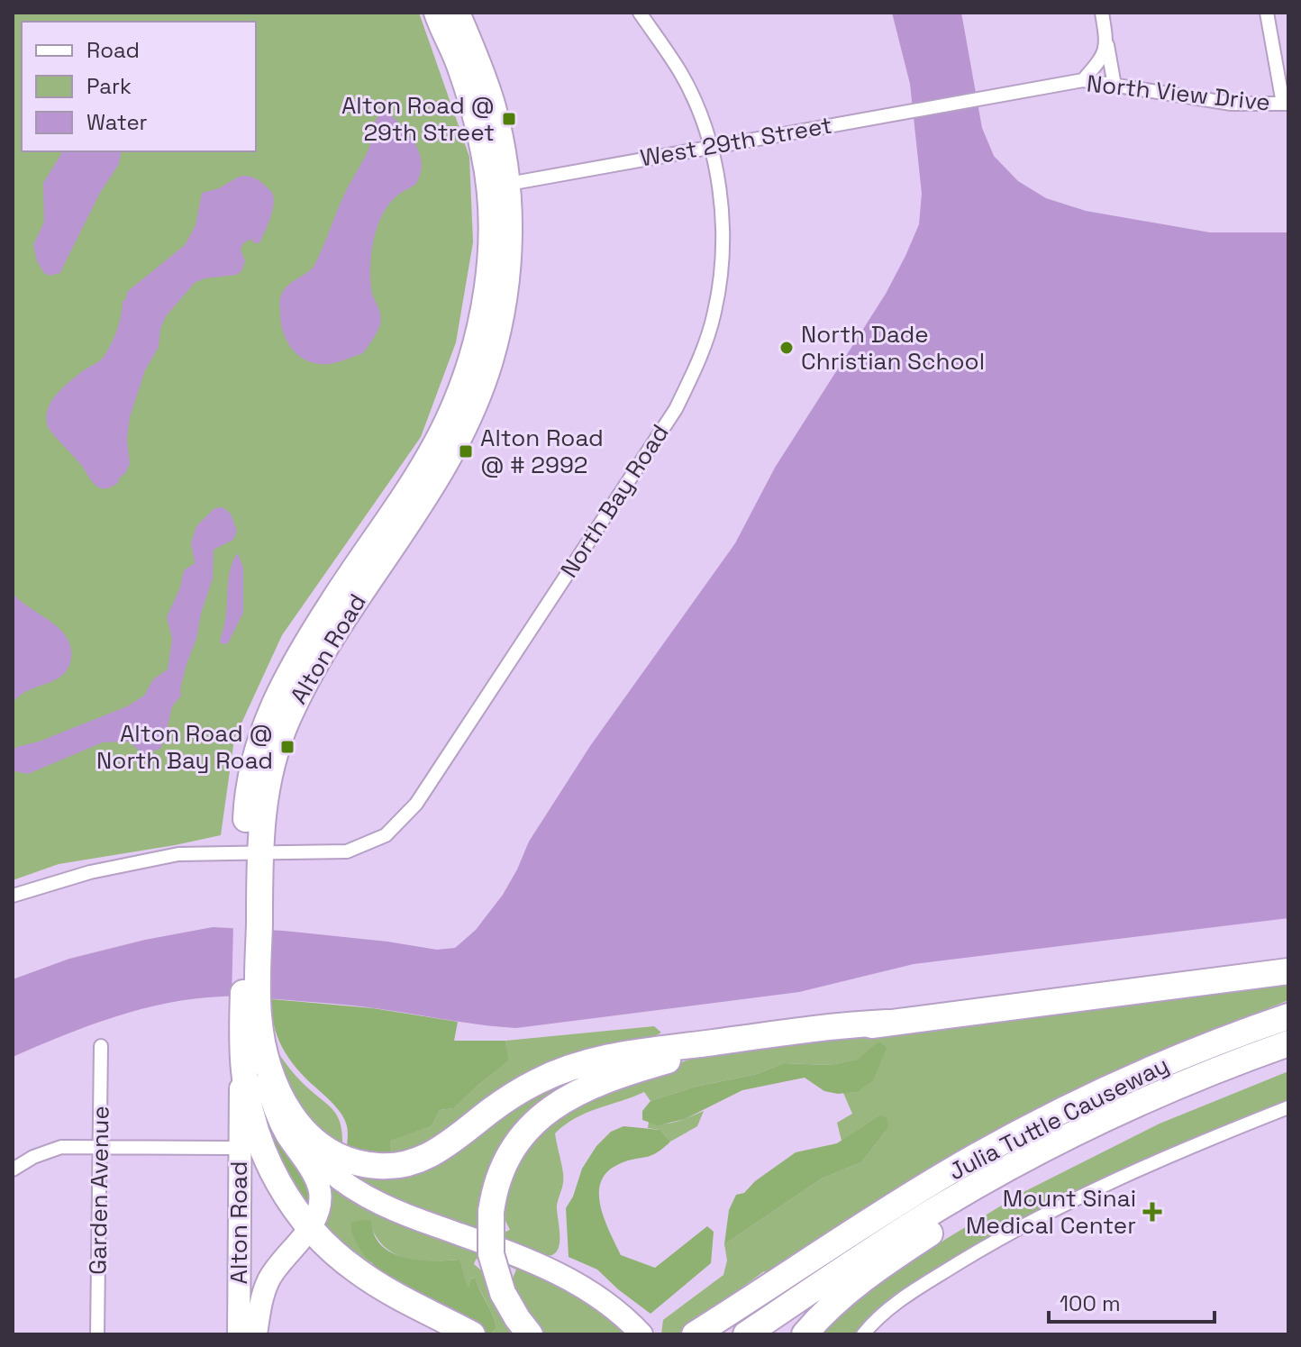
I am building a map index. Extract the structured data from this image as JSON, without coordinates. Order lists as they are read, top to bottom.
{
  "streets": {
    "highway": ["Alton Road", "Julia Tuttle Causeway"],
    "street": [
      "North View Drive",
      "West 29th Street",
      "North Bay Road",
      "Garden Avenue"
    ]
  },
  "crossings": [
    ["North View Drive", "West 29th Street"],
    ["West 29th Street", "North Bay Road"],
    ["West 29th Street", "Alton Road"],
    ["North Bay Road", "Alton Road"]
  ],
  "places": {
    "transit": ["Alton Road @ 29th Street", "Alton Road @ # 2992", "Alton Road @ North Bay Road"],
    "other": ["North Dade Christian School"],
    "health": ["Mount Sinai Medical Center"]
  },
  "legend": ["Road", "Park", "Water"],
  "scale_bar": "100 m"
}
